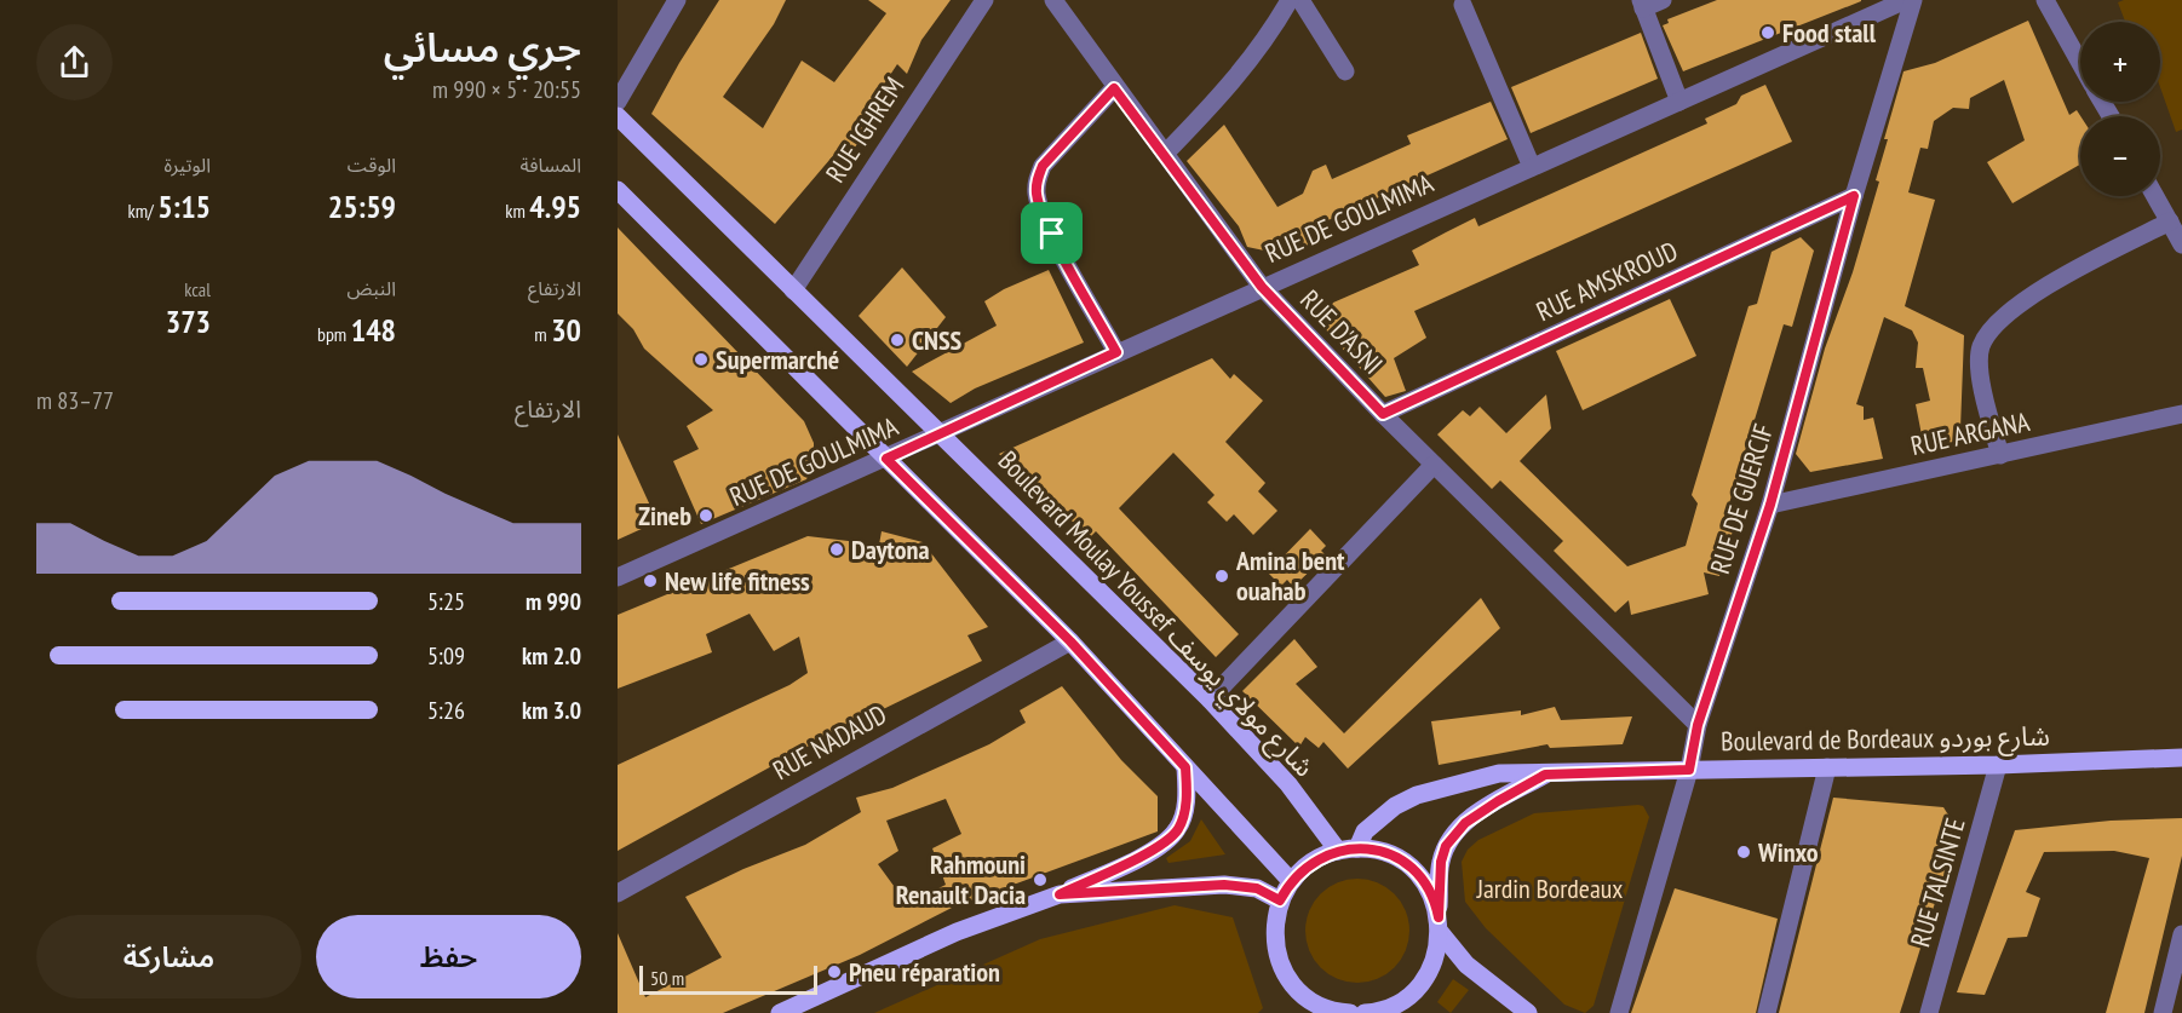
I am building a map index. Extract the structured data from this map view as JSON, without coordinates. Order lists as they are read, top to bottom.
{
  "streets": {
    "main road": ["Boulevard Moulay Youssef شارع مولاي يوسف", "Boulevard de Bordeaux شارع بوردو"],
    "street": [
      "RUE IGHREM",
      "RUE DE GOULMIMA",
      "RUE AMSKROUD",
      "RUE D'ASNI",
      "RUE ARGANA",
      "RUE DE GUERCIF",
      "RUE NADAUD",
      "RUE TALSINTE"
    ]
  },
  "crossings": [
    ["RUE IGHREM", "Boulevard Moulay Youssef شارع مولاي يوسف"],
    ["RUE DE GOULMIMA", "RUE D'ASNI"],
    ["RUE DE GOULMIMA", "Boulevard Moulay Youssef شارع مولاي يوسف"],
    ["RUE AMSKROUD", "RUE D'ASNI"],
    ["RUE AMSKROUD", "RUE DE GUERCIF"],
    ["RUE D'ASNI", "RUE DE GUERCIF"],
    ["RUE ARGANA", "RUE DE GUERCIF"],
    ["RUE DE GUERCIF", "Boulevard de Bordeaux شارع بوردو"],
    ["Boulevard Moulay Youssef شارع مولاي يوسف", "Boulevard de Bordeaux شارع بوردو"],
    ["Boulevard de Bordeaux شارع بوردو", "RUE TALSINTE"]
  ],
  "parks": ["Jardin Bordeaux"],
  "places": [
    "Food stall",
    "CNSS",
    "Supermarché",
    "Zineb",
    "Daytona",
    "Amina bent ouahab",
    "New life fitness",
    "Winxo",
    "Rahmouni Renault Dacia",
    "Pneu réparation"
  ],
  "scale_bar": "50 m",
  "page": {
    "heading": ["جري مسائي", "20:55 · 5 × 990 m"],
    "map_buttons": ["+", "−"],
    "stats": [
      ["المسافة", "4.95 km"],
      ["الوقت", "25:59"],
      ["الوتيرة", "5:15 /km"],
      ["الارتفاع", "30 m"],
      ["النبض", "148 bpm"],
      ["kcal", "373"]
    ],
    "chart": ["الارتفاع", "77–83 m"],
    "list": [
      {
        "name": "990 m",
        "note": "5:25"
      },
      {
        "name": "2.0 km",
        "note": "5:09"
      },
      {
        "name": "3.0 km",
        "note": "5:26"
      }
    ],
    "buttons": ["حفظ", "مشاركة"],
    "scale": "50 m"
  }
}
